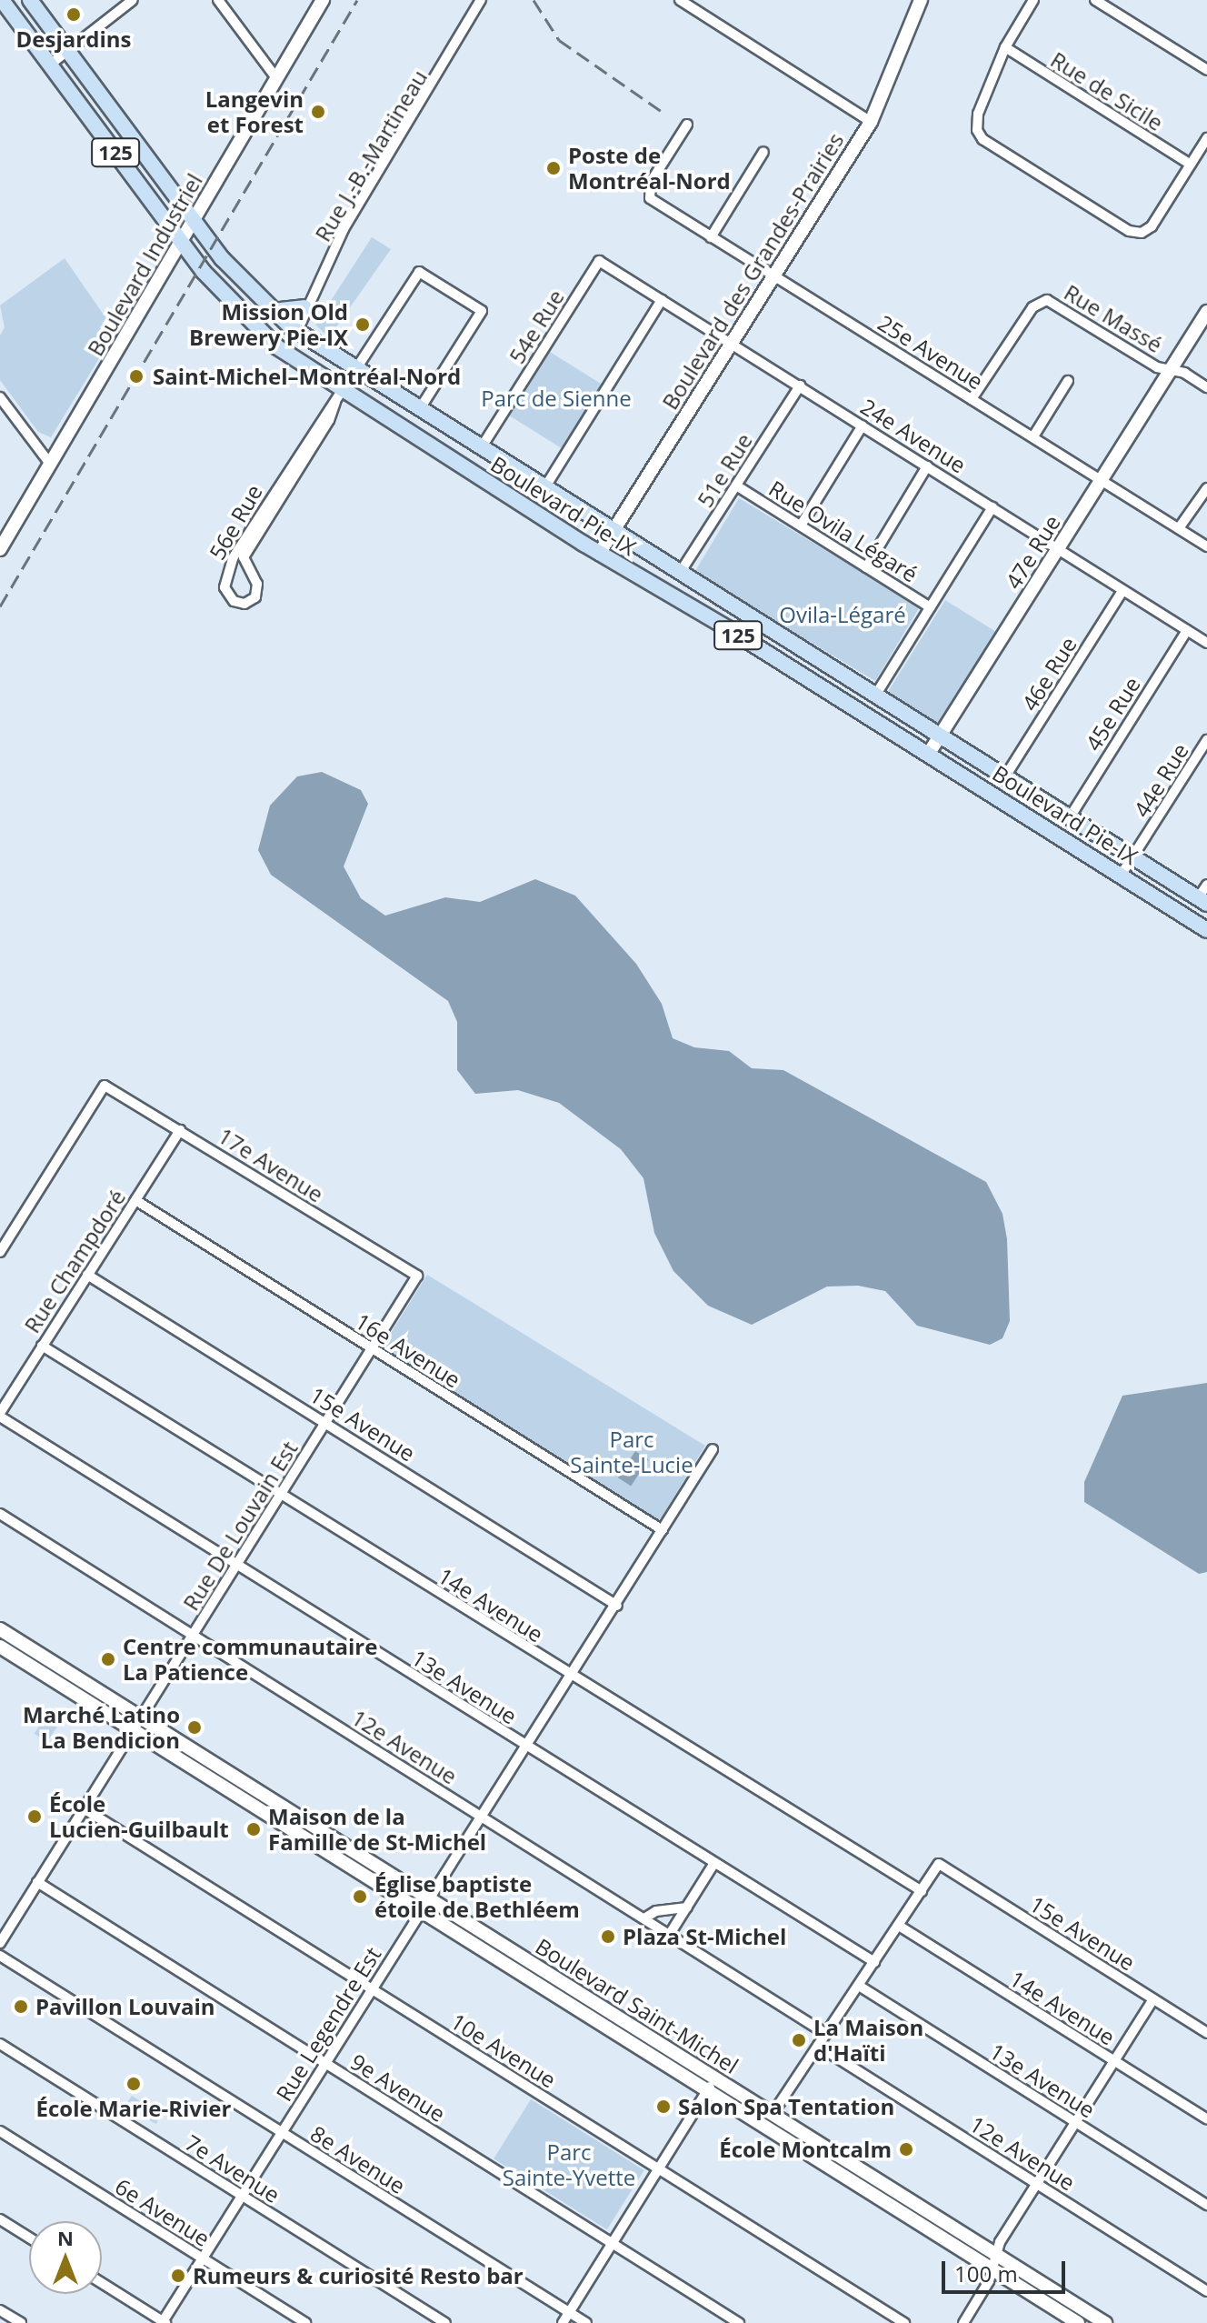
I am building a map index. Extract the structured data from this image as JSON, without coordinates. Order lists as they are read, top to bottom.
{
  "streets": {
    "main road": [
      "125",
      "Boulevard Industriel",
      "Boulevard des Grandes-Prairies",
      "Boulevard Pie-IX",
      "47e Rue",
      "Boulevard Saint-Michel"
    ],
    "street": [
      "Rue de Sicile",
      "Rue J.-B.-Martineau",
      "Rue Massé",
      "54e Rue",
      "25e Avenue",
      "24e Avenue",
      "51e Rue",
      "56e Rue",
      "Rue Ovila Légaré",
      "46e Rue",
      "45e Rue",
      "44e Rue",
      "17e Avenue",
      "Rue Champdoré",
      "16e Avenue",
      "15e Avenue",
      "Rue De Louvain Est",
      "14e Avenue",
      "13e Avenue",
      "12e Avenue",
      "Rue Legendre Est",
      "10e Avenue",
      "9e Avenue",
      "8e Avenue",
      "7e Avenue",
      "6e Avenue"
    ]
  },
  "crossings": [
    ["Rue J.-B.-Martineau", "Boulevard Pie-IX"],
    ["Boulevard Industriel", "Boulevard Pie-IX"],
    ["Boulevard des Grandes-Prairies", "25e Avenue"],
    ["Boulevard des Grandes-Prairies", "24e Avenue"],
    ["Boulevard des Grandes-Prairies", "Boulevard Pie-IX"],
    ["Rue Massé", "25e Avenue"],
    ["Rue Massé", "47e Rue"],
    ["54e Rue", "24e Avenue"],
    ["54e Rue", "Boulevard Pie-IX"],
    ["25e Avenue", "47e Rue"],
    ["24e Avenue", "51e Rue"],
    ["24e Avenue", "47e Rue"],
    ["24e Avenue", "46e Rue"],
    ["24e Avenue", "45e Rue"],
    ["51e Rue", "Boulevard Pie-IX"],
    ["51e Rue", "Rue Ovila Légaré"],
    ["Boulevard Pie-IX", "56e Rue"],
    ["Boulevard Pie-IX", "47e Rue"],
    ["Boulevard Pie-IX", "46e Rue"],
    ["Boulevard Pie-IX", "45e Rue"],
    ["Boulevard Pie-IX", "44e Rue"],
    ["17e Avenue", "Rue Champdoré"],
    ["17e Avenue", "Rue De Louvain Est"],
    ["Rue Champdoré", "16e Avenue"],
    ["Rue Champdoré", "15e Avenue"],
    ["Rue Champdoré", "14e Avenue"],
    ["Rue Champdoré", "13e Avenue"],
    ["16e Avenue", "Rue De Louvain Est"],
    ["16e Avenue", "Rue Legendre Est"],
    ["15e Avenue", "Rue De Louvain Est"],
    ["15e Avenue", "14e Avenue"],
    ["15e Avenue", "Rue Legendre Est"],
    ["Rue De Louvain Est", "14e Avenue"],
    ["Rue De Louvain Est", "13e Avenue"],
    ["Rue De Louvain Est", "12e Avenue"],
    ["Rue De Louvain Est", "Boulevard Saint-Michel"],
    ["Rue De Louvain Est", "10e Avenue"],
    ["Rue De Louvain Est", "9e Avenue"],
    ["14e Avenue", "Rue Legendre Est"],
    ["13e Avenue", "Rue Legendre Est"],
    ["12e Avenue", "Rue Legendre Est"],
    ["Boulevard Saint-Michel", "Rue Legendre Est"],
    ["Rue Legendre Est", "10e Avenue"],
    ["Rue Legendre Est", "9e Avenue"],
    ["Rue Legendre Est", "8e Avenue"],
    ["Rue Legendre Est", "7e Avenue"],
    ["Rue Legendre Est", "6e Avenue"]
  ],
  "parks": [
    "Parc de Sienne",
    "Ovila-Légaré",
    "Parc Sainte-Lucie",
    "Parc Sainte-Yvette"
  ],
  "places": [
    "Desjardins",
    "Langevin et Forest",
    "Poste de Montréal-Nord",
    "Mission Old Brewery Pie-IX",
    "Saint-Michel–Montréal-Nord",
    "Centre communautaire La Patience",
    "Marché Latino La Bendicion",
    "École Lucien-Guilbault",
    "Maison de la Famille de St-Michel",
    "Église baptiste étoile de Bethléem",
    "Plaza St-Michel",
    "Pavillon Louvain",
    "La Maison d'Haïti",
    "École Marie-Rivier",
    "Salon Spa Tentation",
    "École Montcalm",
    "Rumeurs & curiosité Resto bar"
  ],
  "scale_bar": "100 m",
  "north": "top"
}
